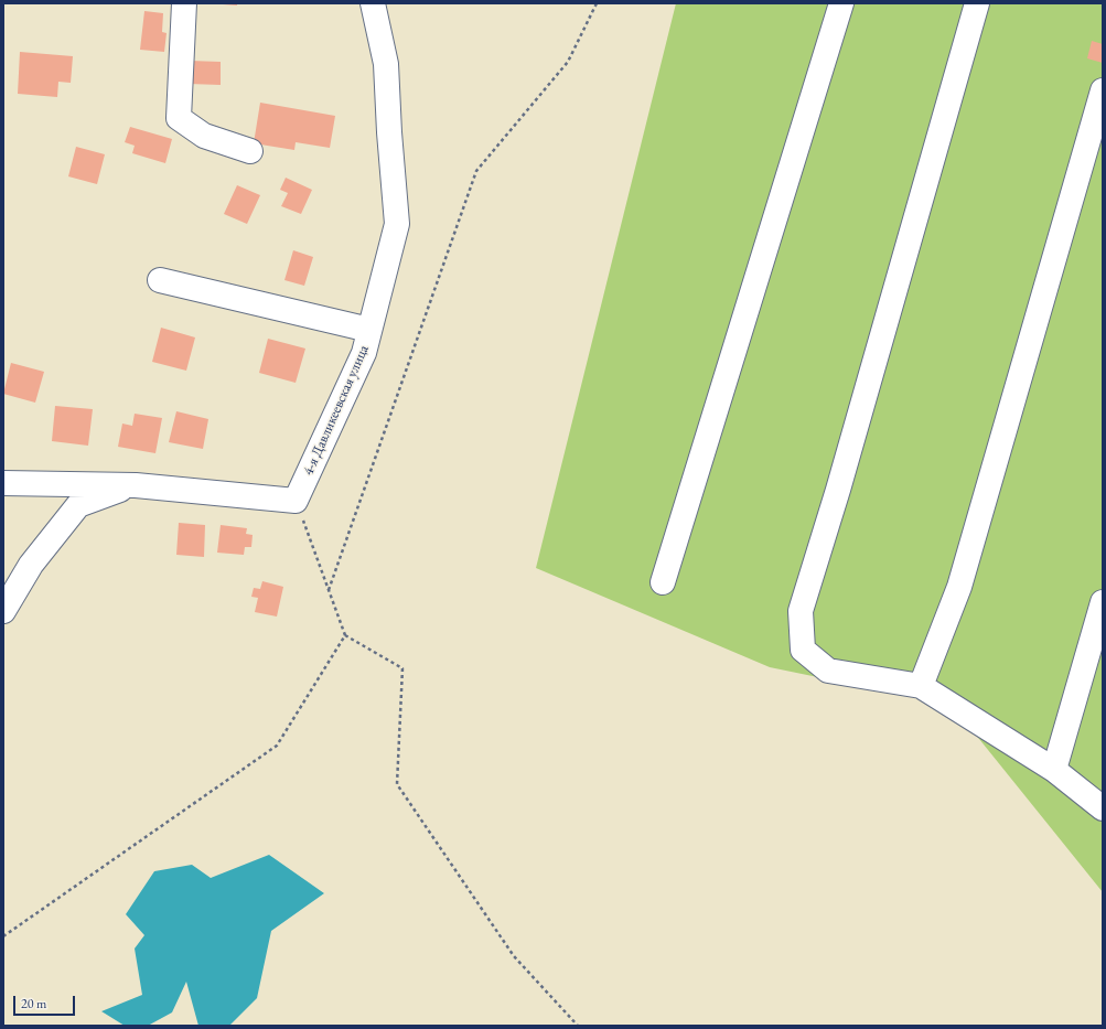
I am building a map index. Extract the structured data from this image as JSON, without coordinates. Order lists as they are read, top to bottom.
{
  "streets": {
    "street": ["4-я Давликеевская улица"]
  },
  "scale_bar": "20 m"
}
